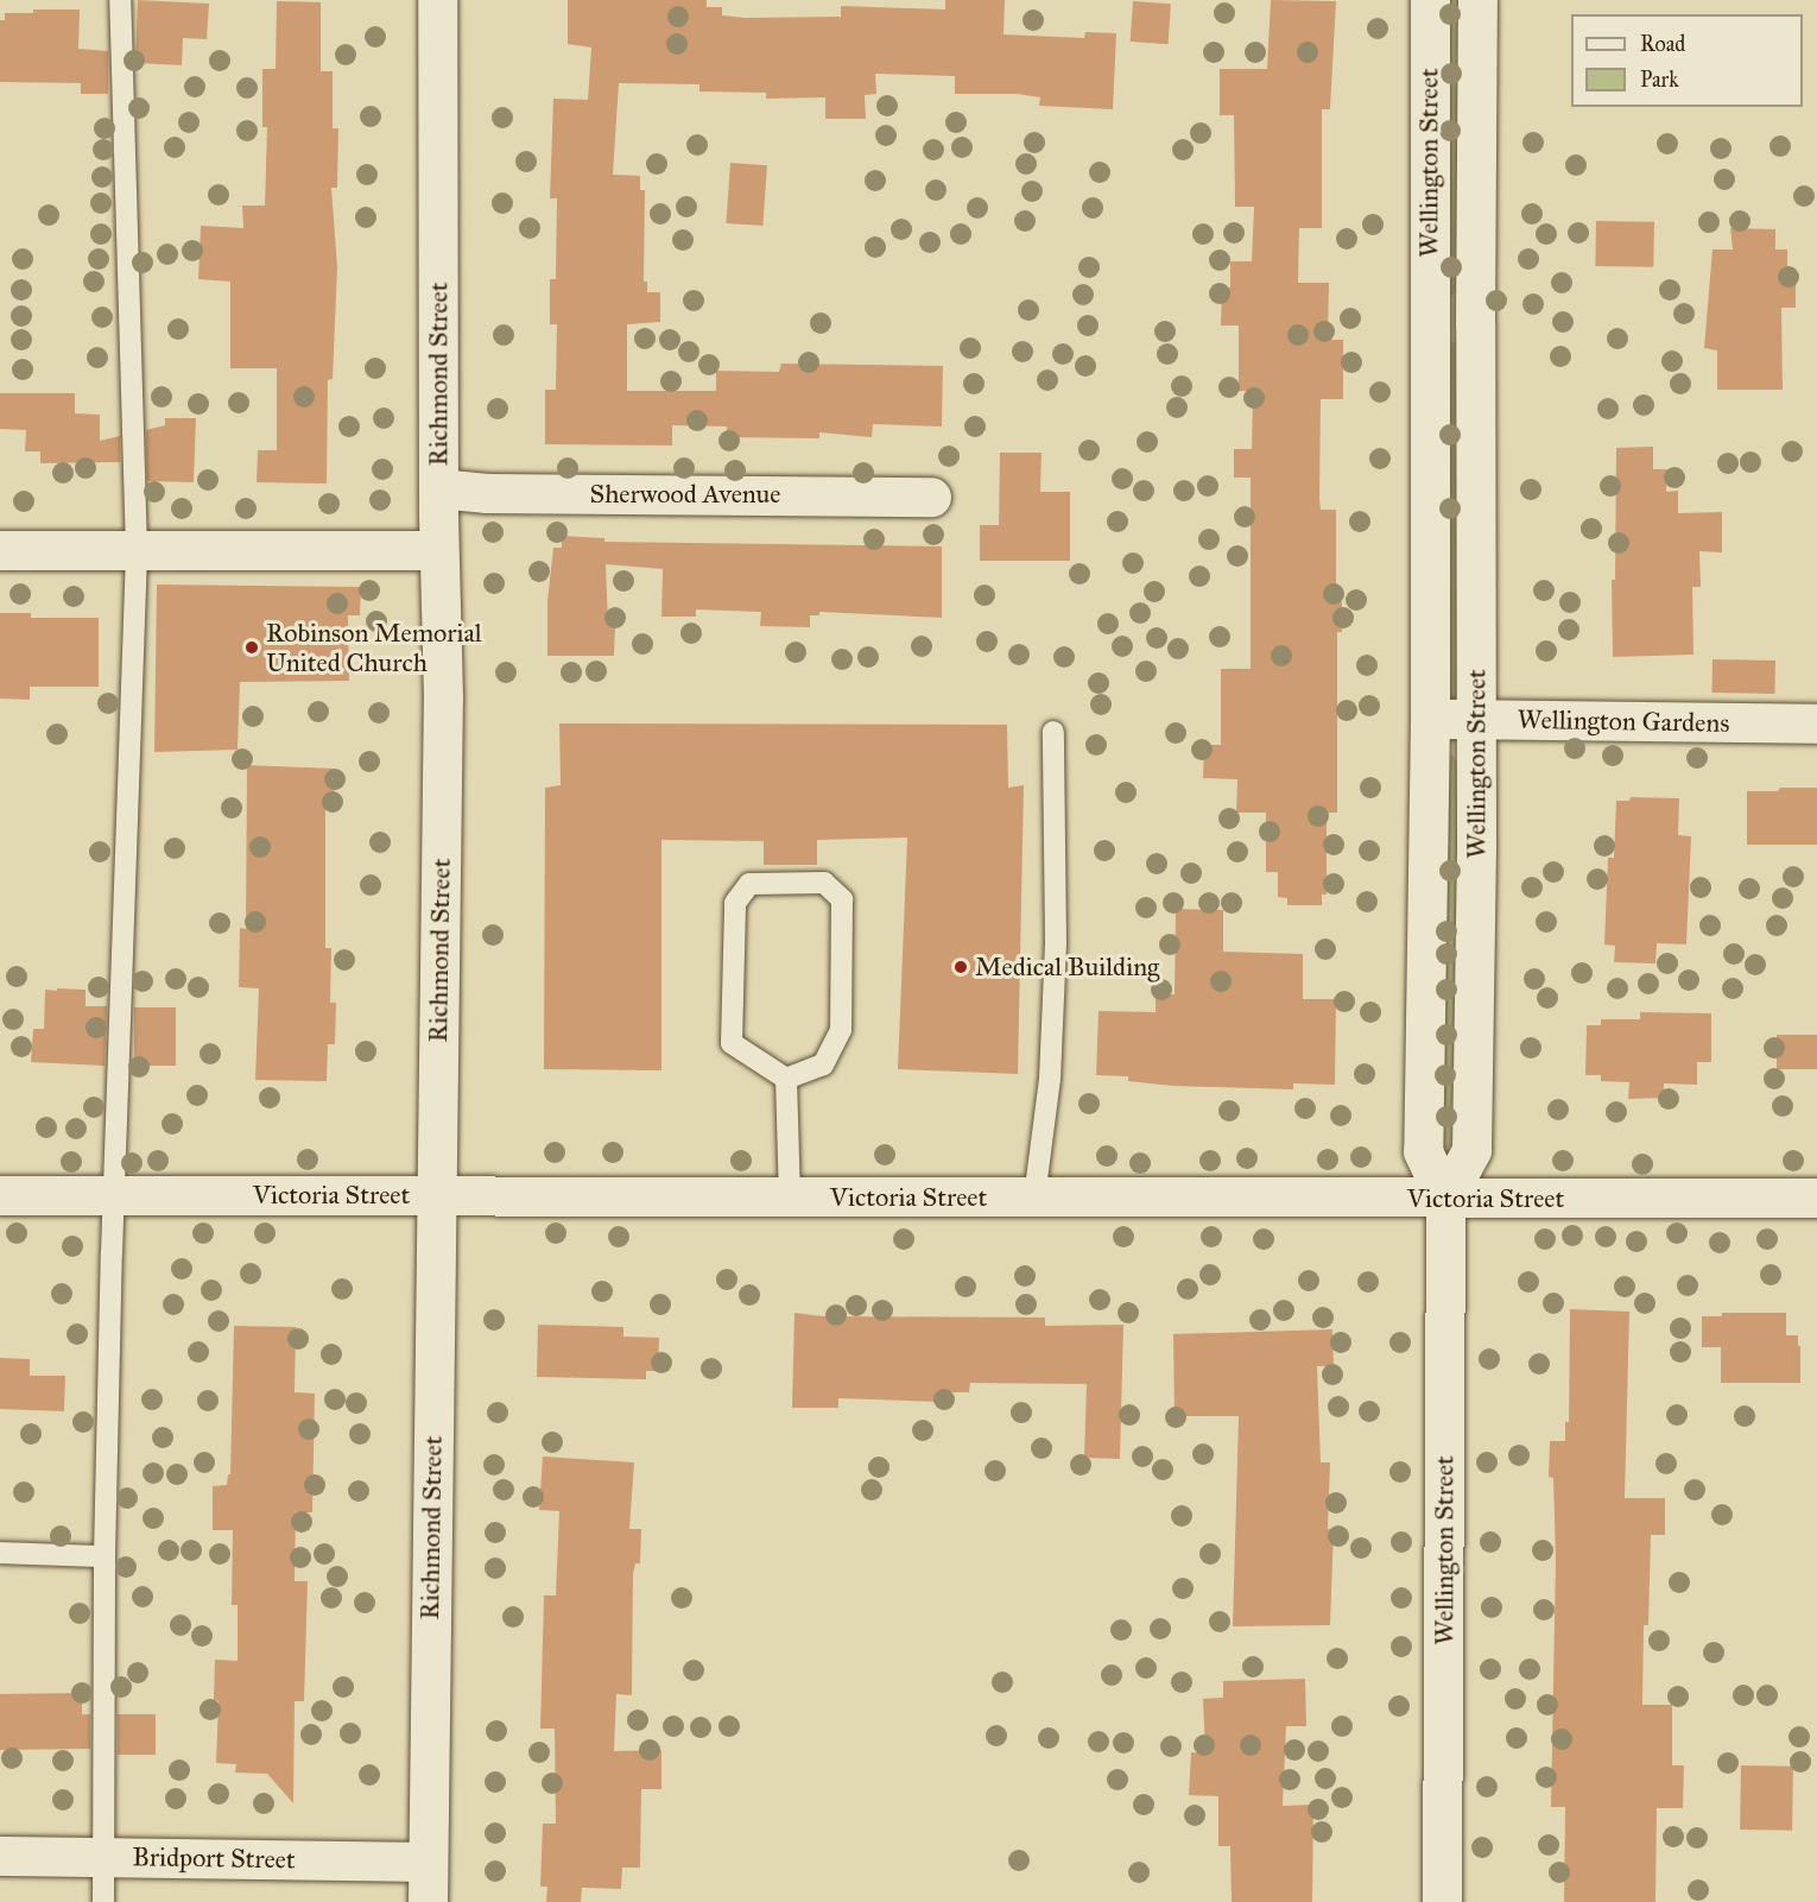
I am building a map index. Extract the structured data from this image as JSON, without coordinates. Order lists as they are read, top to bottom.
{
  "streets": {
    "street": [
      "Wellington Street",
      "Richmond Street",
      "Sherwood Avenue",
      "Wellington Gardens",
      "Victoria Street",
      "Bridport Street"
    ]
  },
  "crossings": [
    ["Wellington Street", "Wellington Gardens"],
    ["Wellington Street", "Victoria Street"],
    ["Richmond Street", "Sherwood Avenue"],
    ["Richmond Street", "Victoria Street"],
    ["Richmond Street", "Bridport Street"]
  ],
  "places": ["Robinson Memorial United Church", "Medical Building"],
  "legend": ["Road", "Park"]
}
